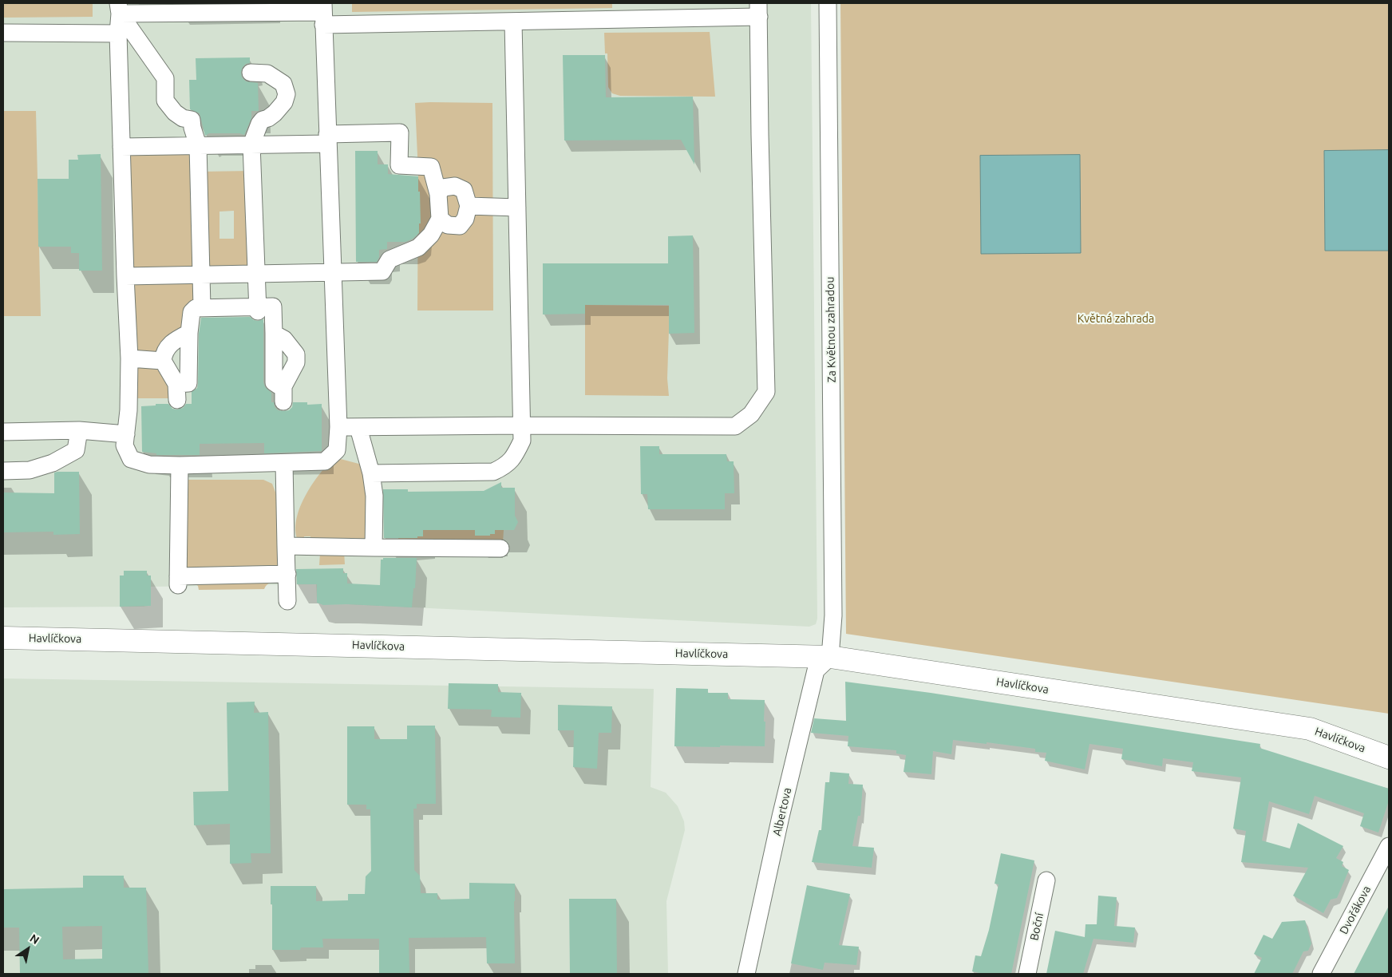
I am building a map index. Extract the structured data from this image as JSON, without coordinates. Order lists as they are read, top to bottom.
{
  "streets": {
    "street": [
      "Za Květnou zahradou",
      "Havlíčkova",
      "Albertova",
      "Dvořákova",
      "Boční"
    ]
  },
  "crossings": [
    ["Za Květnou zahradou", "Havlíčkova"],
    ["Za Květnou zahradou", "Albertova"],
    ["Havlíčkova", "Albertova"]
  ],
  "parks": ["Květná zahrada"],
  "north": "top right"
}
